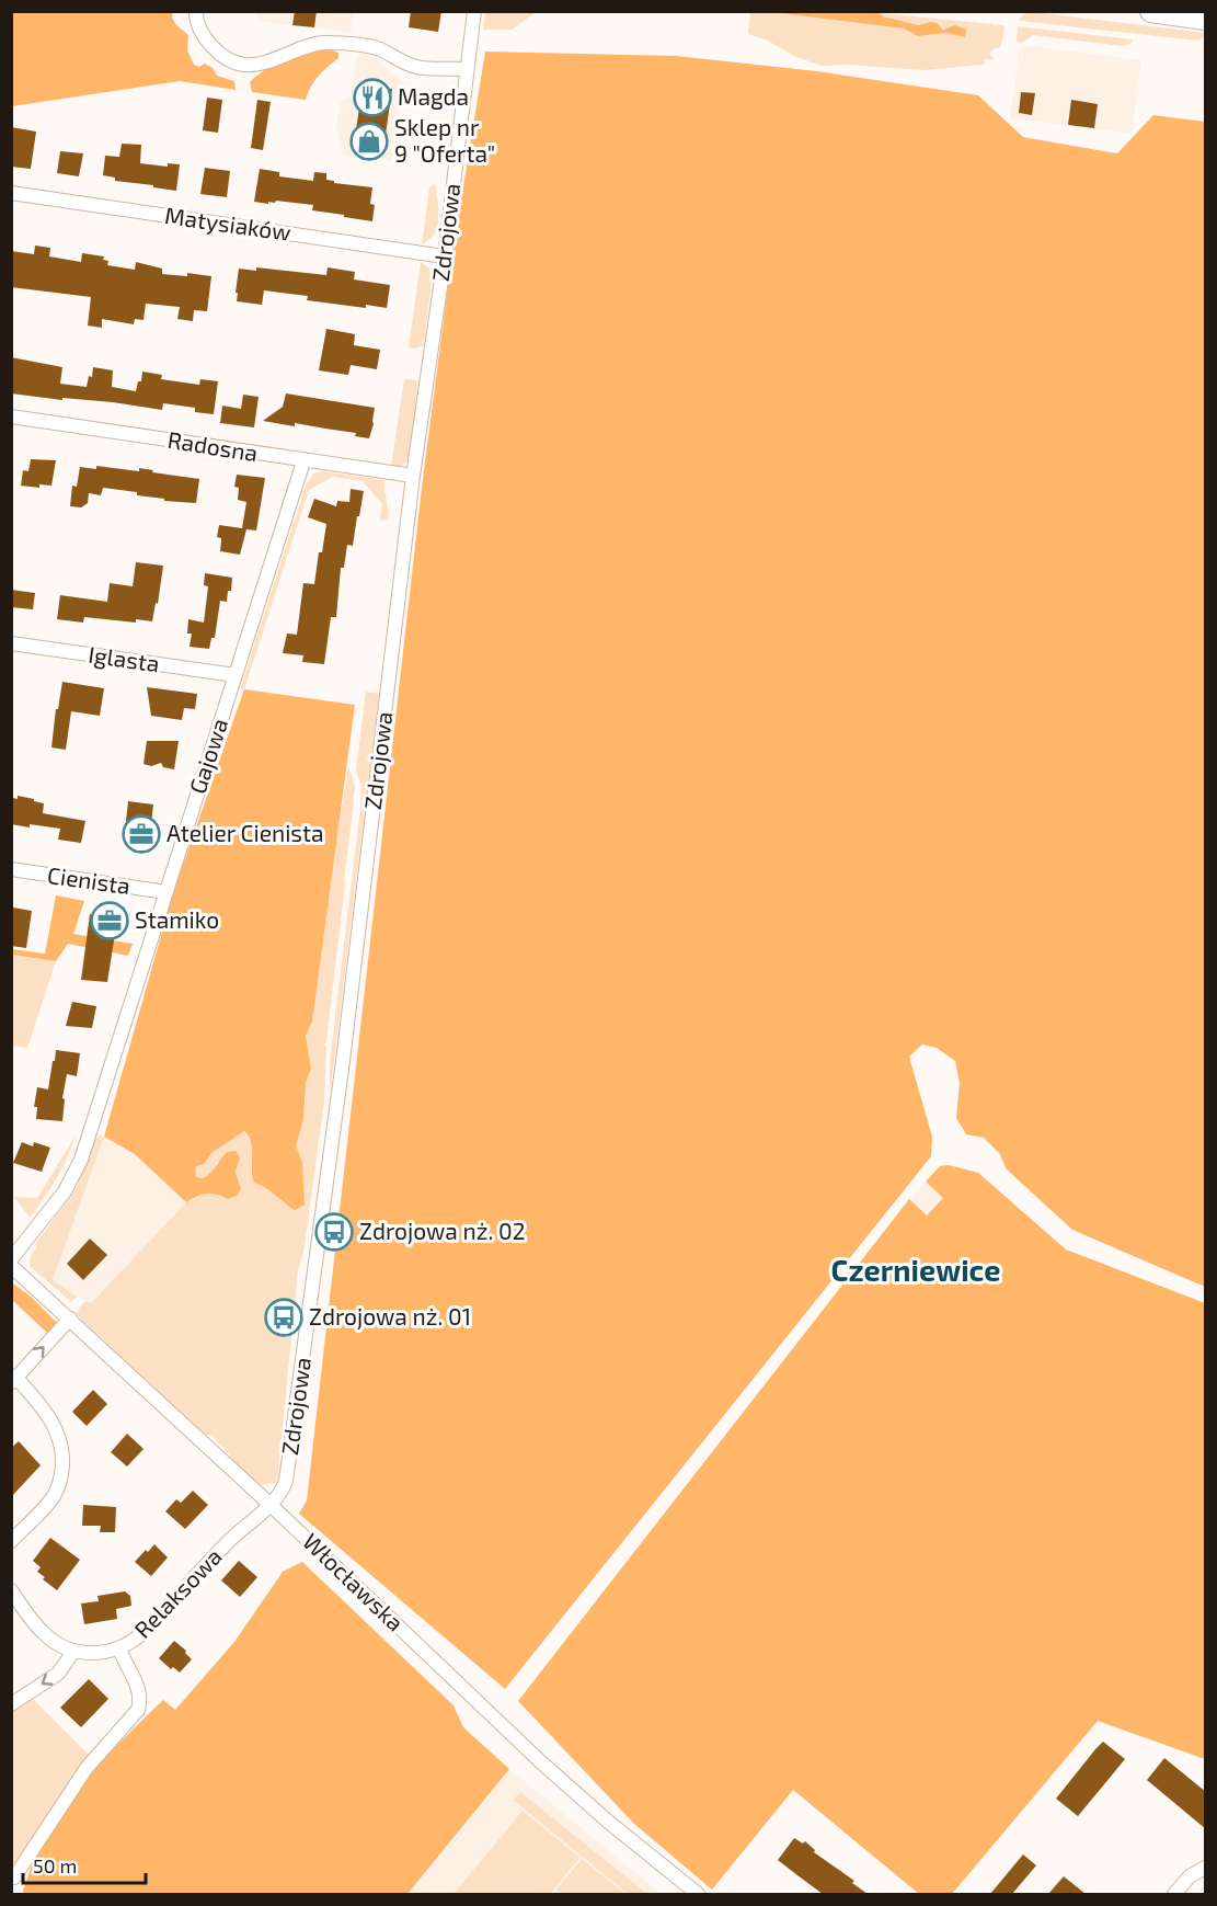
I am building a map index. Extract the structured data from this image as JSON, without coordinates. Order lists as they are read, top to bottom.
{
  "streets": {
    "street": [
      "Matysiaków",
      "Zdrojowa",
      "Radosna",
      "Iglasta",
      "Gajowa",
      "Cienista",
      "Włocławska",
      "Relaksowa"
    ]
  },
  "crossings": [
    ["Matysiaków", "Zdrojowa"],
    ["Zdrojowa", "Radosna"],
    ["Zdrojowa", "Włocławska"],
    ["Zdrojowa", "Relaksowa"],
    ["Radosna", "Gajowa"],
    ["Iglasta", "Gajowa"],
    ["Gajowa", "Cienista"],
    ["Włocławska", "Relaksowa"]
  ],
  "districts": ["Czerniewice"],
  "places": {
    "restaurant": ["Magda"],
    "shop": ["Sklep nr 9 \"Oferta\""],
    "office": ["Atelier Cienista", "Stamiko"],
    "bus stop": ["Zdrojowa nż. 02", "Zdrojowa nż. 01"]
  },
  "scale_bar": "50 m"
}
